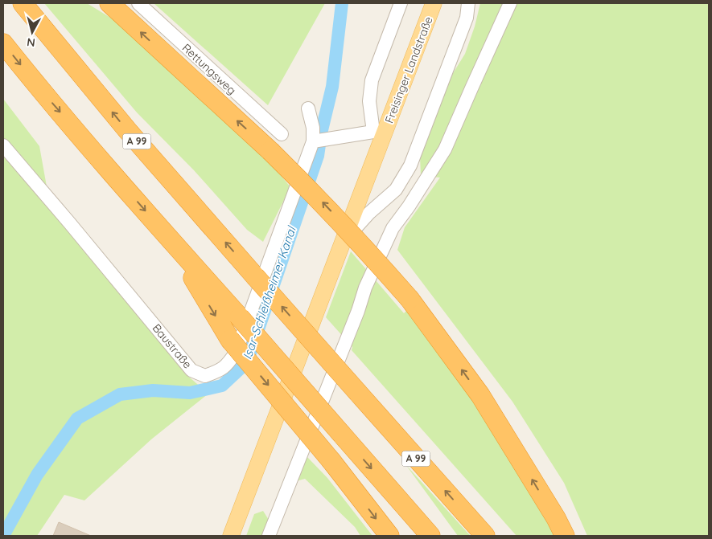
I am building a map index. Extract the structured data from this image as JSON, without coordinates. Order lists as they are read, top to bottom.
{
  "streets": {
    "highway": ["A 99"],
    "main road": ["Freisinger Landstraße"],
    "lane": ["Rettungsweg", "Baustraße"]
  },
  "water": ["Isar-Schleißheimer Kanal"],
  "north": "bottom"
}
